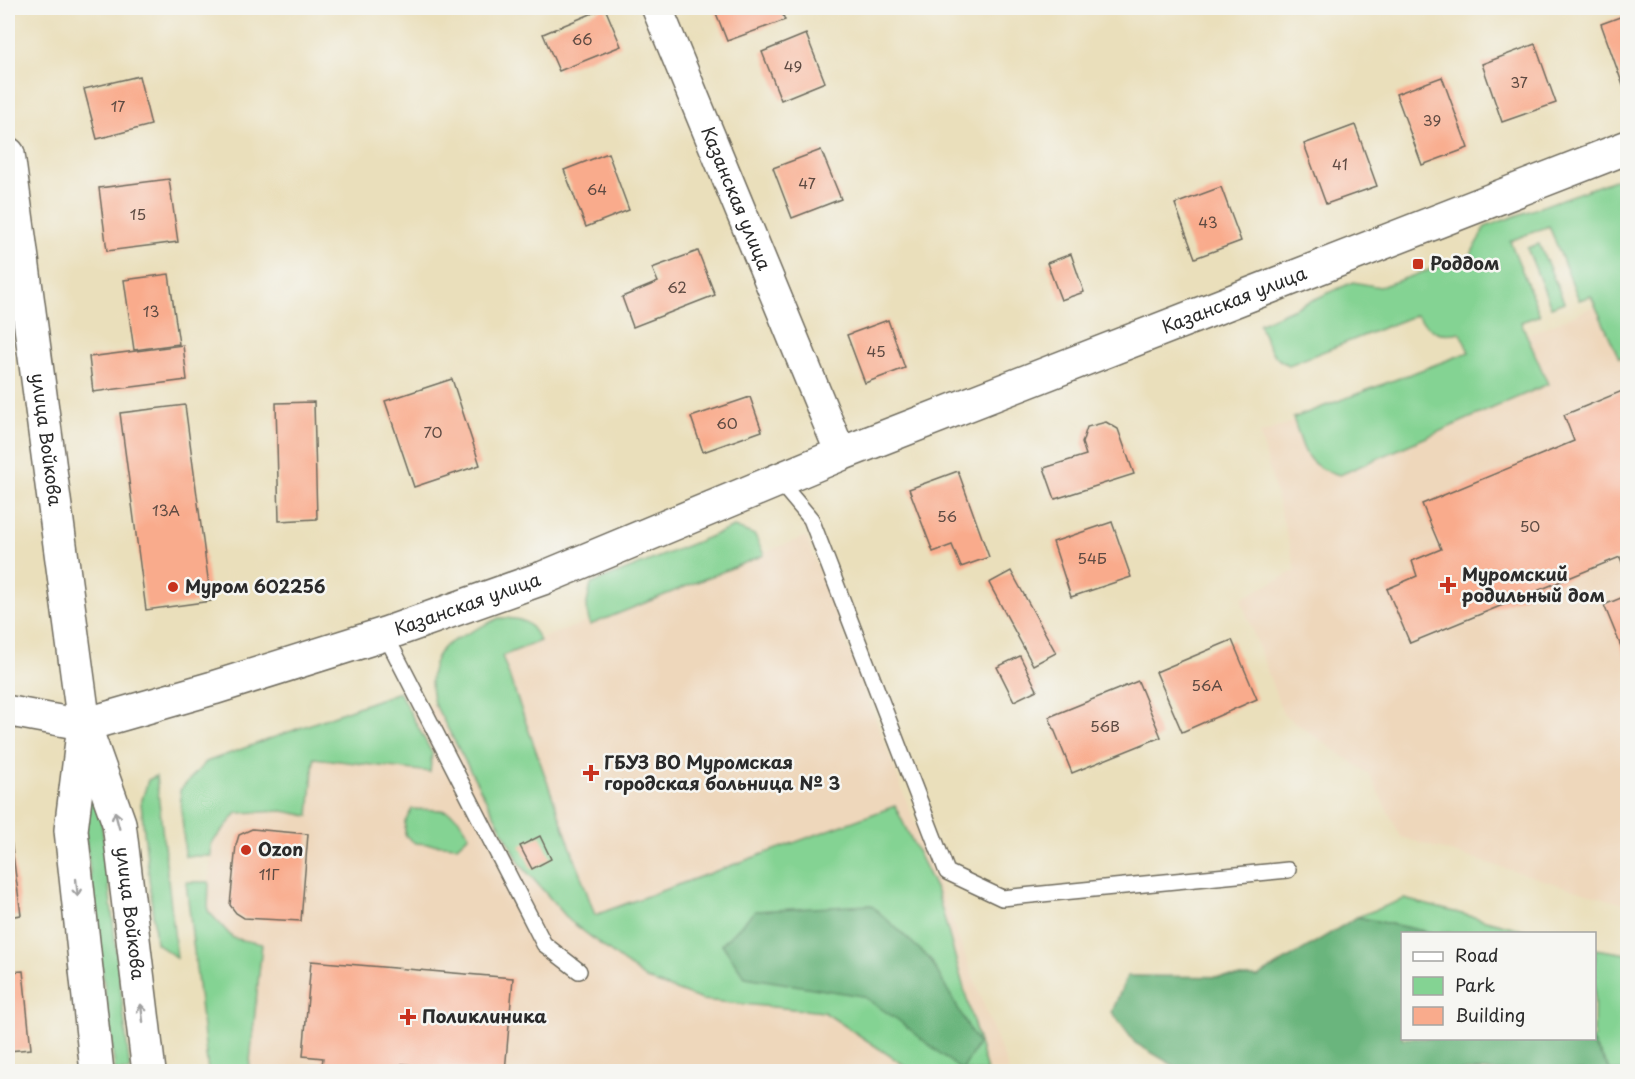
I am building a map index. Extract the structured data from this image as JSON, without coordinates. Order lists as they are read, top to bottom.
{
  "streets": {
    "street": ["Казанская улица", "улица Войкова"]
  },
  "crossings": [
    ["Казанская улица", "улица Войкова"]
  ],
  "places": {
    "transit": ["Роддом"],
    "health": ["Муромский родильный дом", "ГБУЗ ВО Муромская городская больница № 3", "Поликлиника"],
    "other": ["Муром 602256", "Ozon"]
  },
  "house_numbers": [
    "66",
    "49",
    "37",
    "17",
    "39",
    "41",
    "47",
    "64",
    "15",
    "43",
    "62",
    "13",
    "45",
    "60",
    "70",
    "13А",
    "56",
    "50",
    "54Б",
    "56А",
    "56В",
    "11Г"
  ],
  "legend": ["Road", "Park", "Building"]
}
